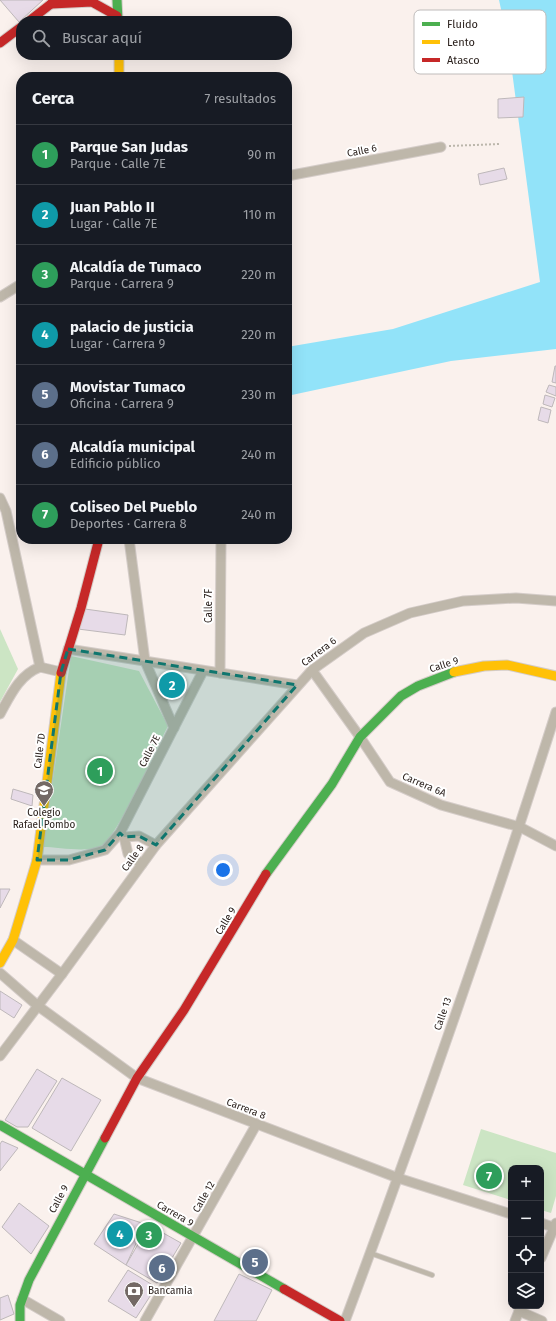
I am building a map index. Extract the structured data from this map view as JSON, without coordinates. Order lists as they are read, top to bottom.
{
  "streets": {
    "main road": ["Calle 9", "Calle 7D", "Carrera 9"],
    "street": [
      "Calle 6",
      "Calle 7F",
      "Carrera 6",
      "Calle 7E",
      "Carrera 6A",
      "Calle 8",
      "Calle 13",
      "Carrera 8",
      "Calle 12"
    ]
  },
  "crossings": [
    ["Carrera 6", "Carrera 6A"],
    ["Carrera 6", "Calle 8"],
    ["Calle 9", "Carrera 6A"],
    ["Calle 9", "Carrera 8"],
    ["Calle 9", "Carrera 9"],
    ["Calle 7D", "Calle 7E"],
    ["Carrera 6A", "Calle 13"],
    ["Calle 8", "Carrera 8"],
    ["Calle 13", "Carrera 8"],
    ["Carrera 8", "Calle 12"],
    ["Calle 12", "Carrera 9"]
  ],
  "places": {
    "school or university": ["Colegio Rafael Pombo"],
    "bank": ["Bancamia"]
  },
  "legend": ["Fluido", "Lento", "Atasco"],
  "page": {
    "search": "Buscar aquí",
    "heading": ["Cerca", "7 resultados"],
    "list": [
      {
        "mark": "1",
        "name": "Parque San Judas",
        "note": "Parque · Calle 7E",
        "value": "90 m"
      },
      {
        "mark": "2",
        "name": "Juan Pablo II",
        "note": "Lugar · Calle 7E",
        "value": "110 m"
      },
      {
        "mark": "3",
        "name": "Alcaldía de Tumaco",
        "note": "Parque · Carrera 9",
        "value": "220 m"
      },
      {
        "mark": "4",
        "name": "palacio de justicia",
        "note": "Lugar · Carrera 9",
        "value": "220 m"
      },
      {
        "mark": "5",
        "name": "Movistar Tumaco",
        "note": "Oficina · Carrera 9",
        "value": "230 m"
      },
      {
        "mark": "6",
        "name": "Alcaldía municipal",
        "note": "Edificio público",
        "value": "240 m"
      },
      {
        "mark": "7",
        "name": "Coliseo Del Pueblo",
        "note": "Deportes · Carrera 8",
        "value": "240 m"
      }
    ],
    "pins": [
      "2",
      "1",
      "7",
      "4",
      "3",
      "5",
      "6"
    ],
    "map_buttons": ["+", "−"]
  }
}
